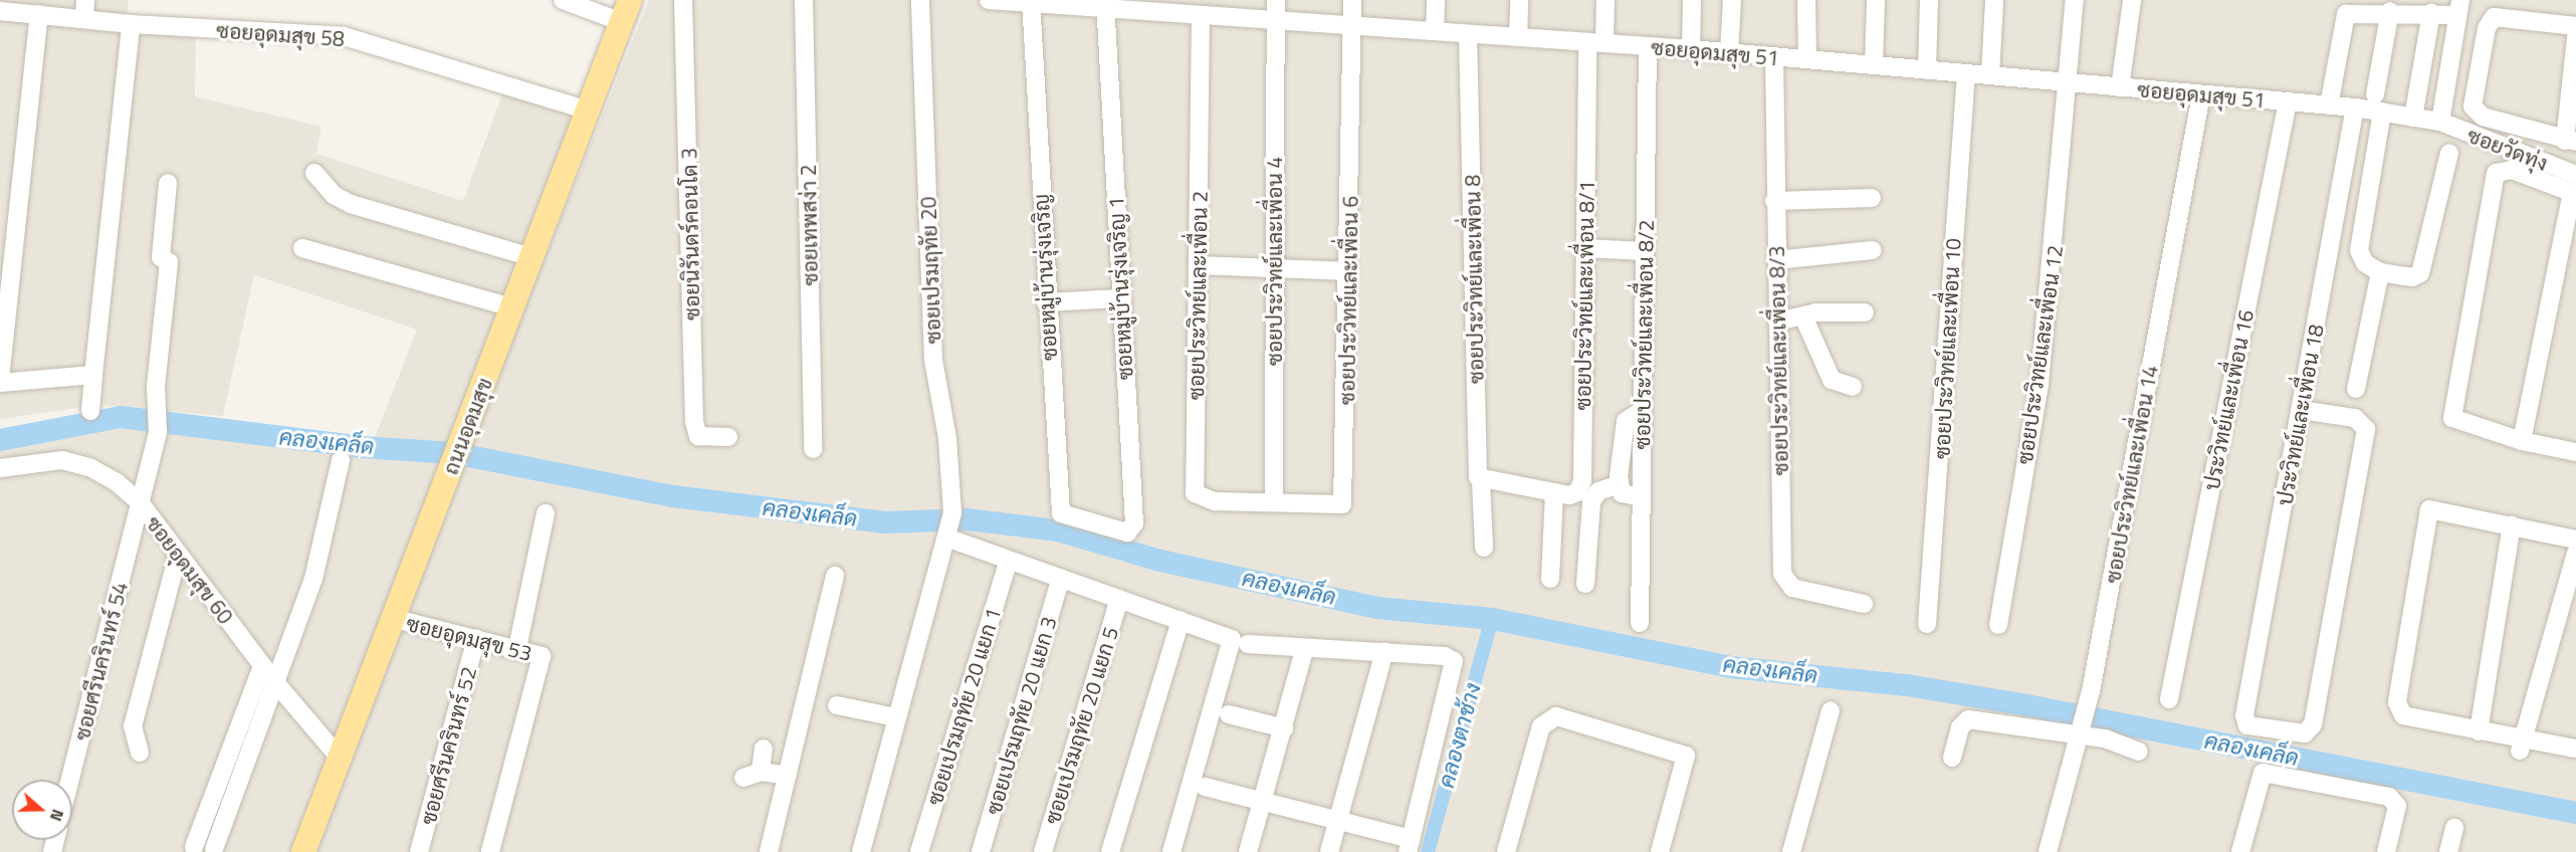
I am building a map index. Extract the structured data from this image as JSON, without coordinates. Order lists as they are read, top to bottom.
{
  "streets": {
    "main road": ["ถนนอุดมสุข"],
    "street": [
      "ซอยอุดมสุข 58",
      "ซอยอุดมสุข 51",
      "ซอยวัดทุ่ง",
      "ซอยเทพสง่า 2",
      "ซอยนิรันดร์คอนโด 3",
      "ซอยประวิทย์และเพื่อน 4",
      "ซอยเปรมฤทัย 20",
      "ซอยหมู่บ้านรุ่งเจริญ",
      "ซอยประวิทย์และเพื่อน 8",
      "ซอยหมู่บ้านรุ่งเจริญ 1",
      "ซอยประวิทย์และเพื่อน 2",
      "ซอยประวิทย์และเพื่อน 8/1",
      "ซอยประวิทย์และเพื่อน 6",
      "ซอยประวิทย์และเพื่อน 8/2",
      "ซอยประวิทย์และเพื่อน 10",
      "ซอยประวิทย์และเพื่อน 12",
      "ซอยประวิทย์และเพื่อน 8/3",
      "ประวิทย์และเพื่อน 16",
      "ประวิทย์และเพื่อน 18",
      "ซอยประวิทย์และเพื่อน 14",
      "ซอยอุดมสุข 60",
      "ซอยอุดมสุข 53",
      "ซอยศรีนครินทร์ 54",
      "ซอยเปรมฤทัย 20 แยก 1",
      "ซอยเปรมฤทัย 20 แยก 3",
      "ซอยเปรมฤทัย 20 แยก 5",
      "ซอยศรีนครินทร์ 52"
    ]
  },
  "crossings": [
    ["ซอยอุดมสุข 58", "ถนนอุดมสุข"],
    ["ซอยอุดมสุข 51", "ซอยวัดทุ่ง"],
    ["ซอยอุดมสุข 51", "ซอยประวิทย์และเพื่อน 4"],
    ["ซอยอุดมสุข 51", "ซอยหมู่บ้านรุ่งเจริญ"],
    ["ซอยอุดมสุข 51", "ซอยประวิทย์และเพื่อน 8"],
    ["ซอยอุดมสุข 51", "ซอยหมู่บ้านรุ่งเจริญ 1"],
    ["ซอยอุดมสุข 51", "ซอยประวิทย์และเพื่อน 2"],
    ["ซอยอุดมสุข 51", "ซอยประวิทย์และเพื่อน 8/1"],
    ["ซอยอุดมสุข 51", "ซอยประวิทย์และเพื่อน 6"],
    ["ซอยอุดมสุข 51", "ซอยประวิทย์และเพื่อน 8/2"],
    ["ซอยอุดมสุข 51", "ซอยประวิทย์และเพื่อน 10"],
    ["ซอยอุดมสุข 51", "ซอยประวิทย์และเพื่อน 12"],
    ["ซอยอุดมสุข 51", "ซอยประวิทย์และเพื่อน 8/3"],
    ["ซอยอุดมสุข 51", "ประวิทย์และเพื่อน 16"],
    ["ซอยอุดมสุข 51", "ประวิทย์และเพื่อน 18"],
    ["ซอยอุดมสุข 51", "ซอยประวิทย์และเพื่อน 14"],
    ["ซอยประวิทย์และเพื่อน 4", "ซอยประวิทย์และเพื่อน 2"],
    ["ซอยประวิทย์และเพื่อน 4", "ซอยประวิทย์และเพื่อน 6"],
    ["ซอยหมู่บ้านรุ่งเจริญ", "ซอยหมู่บ้านรุ่งเจริญ 1"],
    ["ซอยประวิทย์และเพื่อน 8", "ซอยประวิทย์และเพื่อน 8/1"],
    ["ซอยประวิทย์และเพื่อน 2", "ซอยประวิทย์และเพื่อน 6"],
    ["ถนนอุดมสุข", "ซอยอุดมสุข 60"],
    ["ถนนอุดมสุข", "ซอยอุดมสุข 53"],
    ["ซอยอุดมสุข 60", "ซอยศรีนครินทร์ 54"],
    ["ซอยอุดมสุข 53", "ซอยศรีนครินทร์ 52"]
  ],
  "water": ["คลองเคล็ด", "คลองตาช้าง"],
  "north": "right"
}
